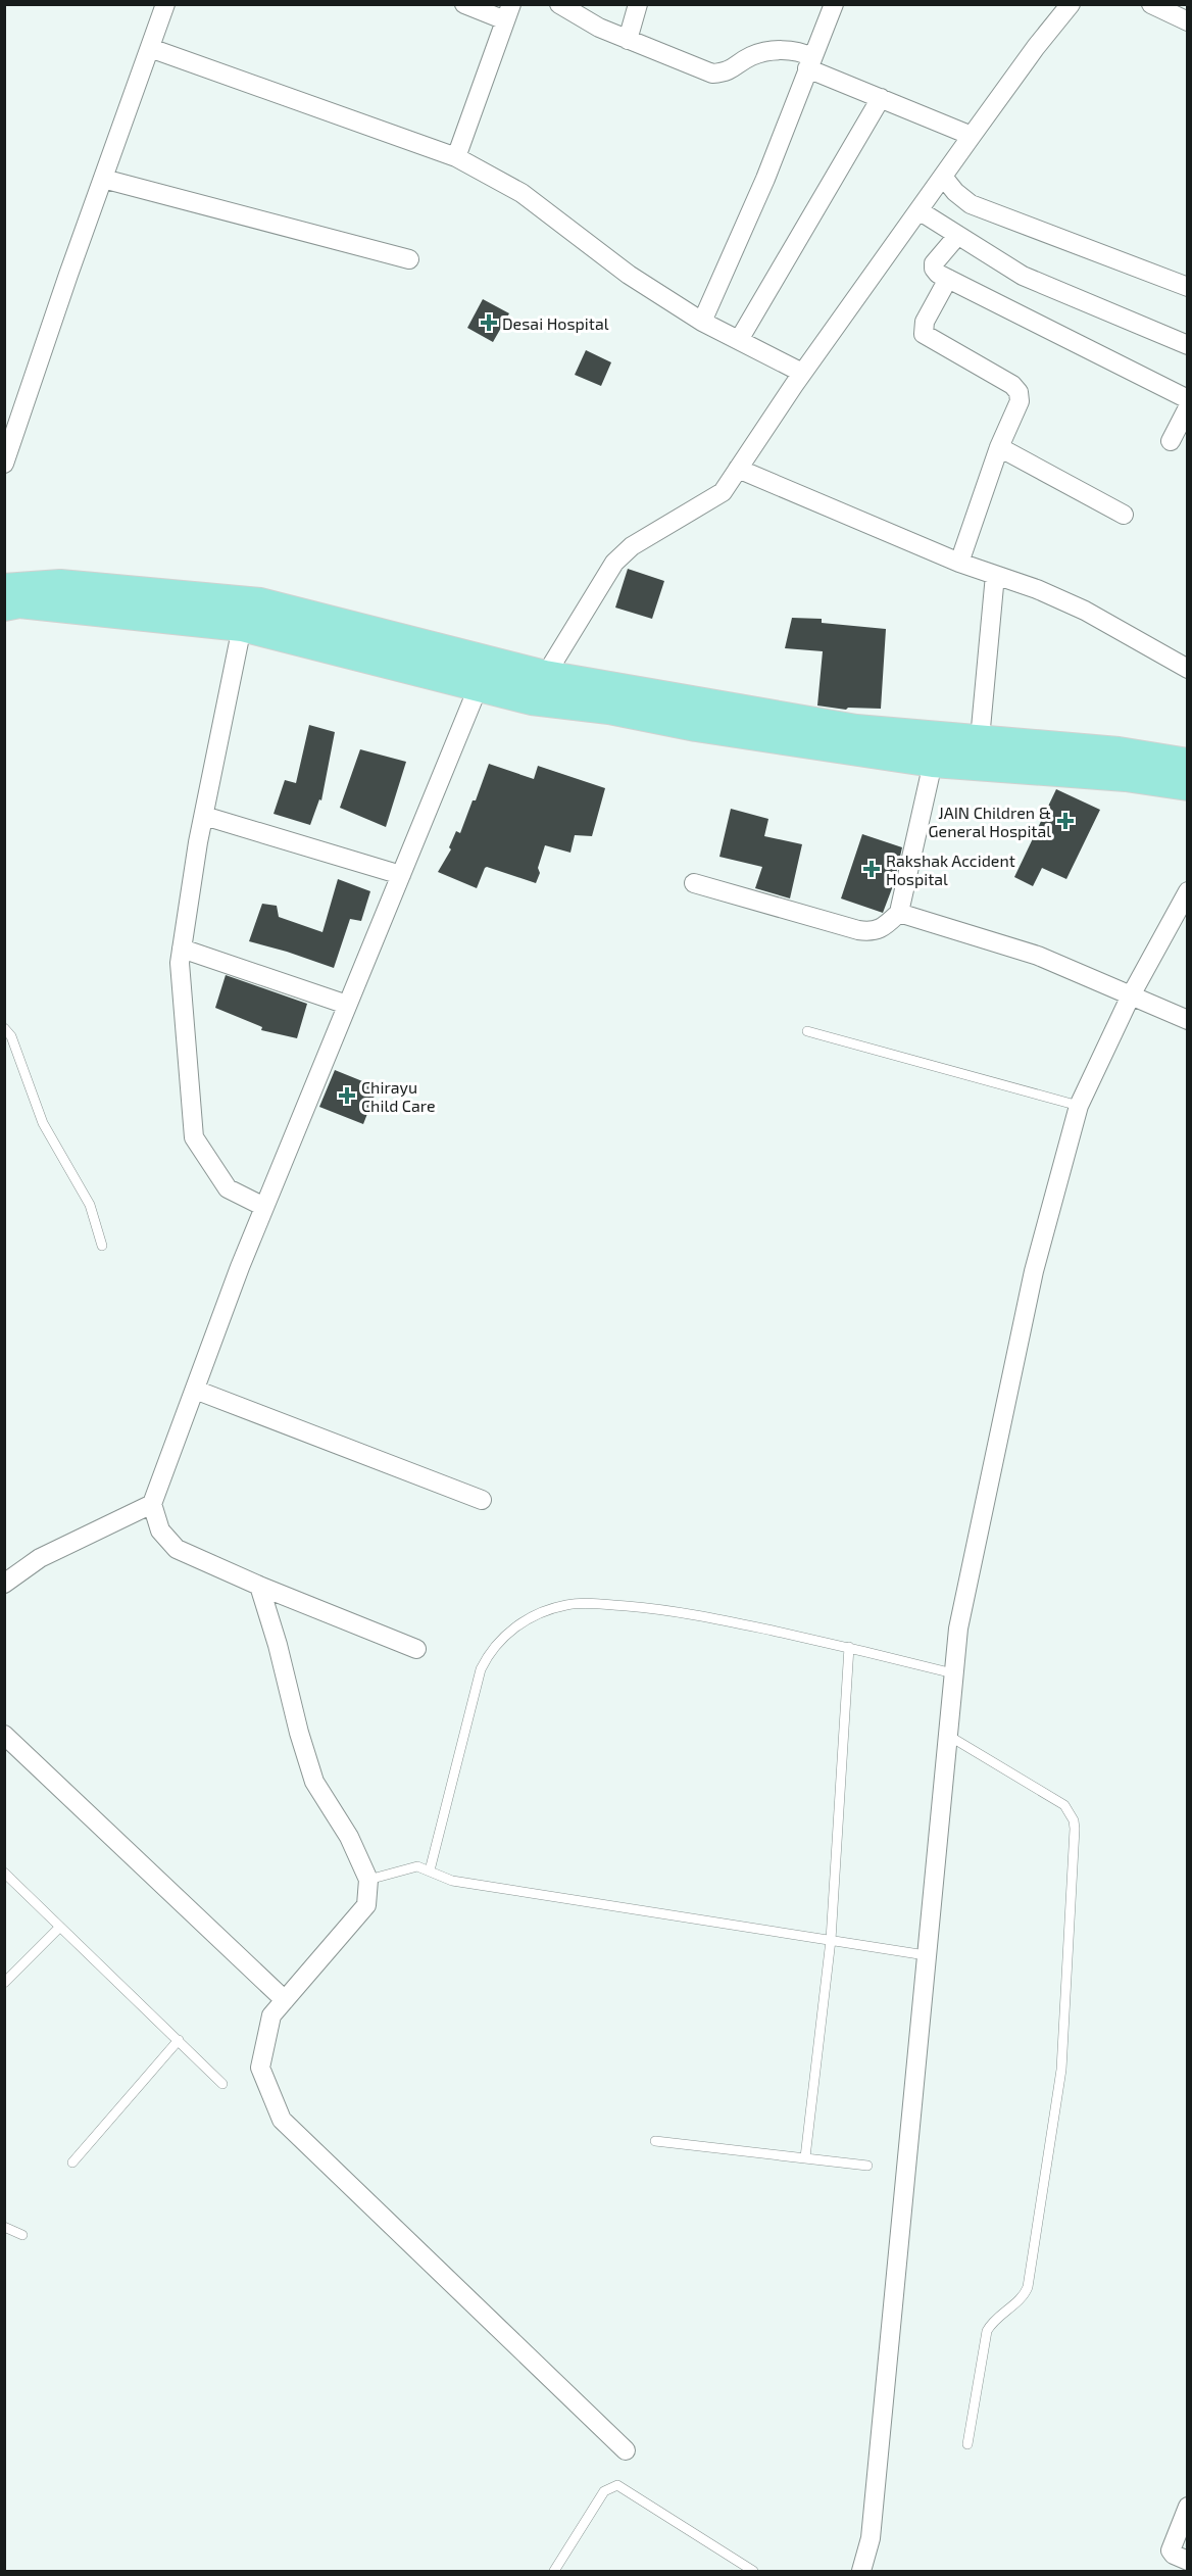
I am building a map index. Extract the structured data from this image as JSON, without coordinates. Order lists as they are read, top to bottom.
{
  "places": {
    "health": [
      "Desai Hospital",
      "JAIN Children & General Hospital",
      "Rakshak Accident Hospital",
      "Chirayu Child Care"
    ]
  }
}
